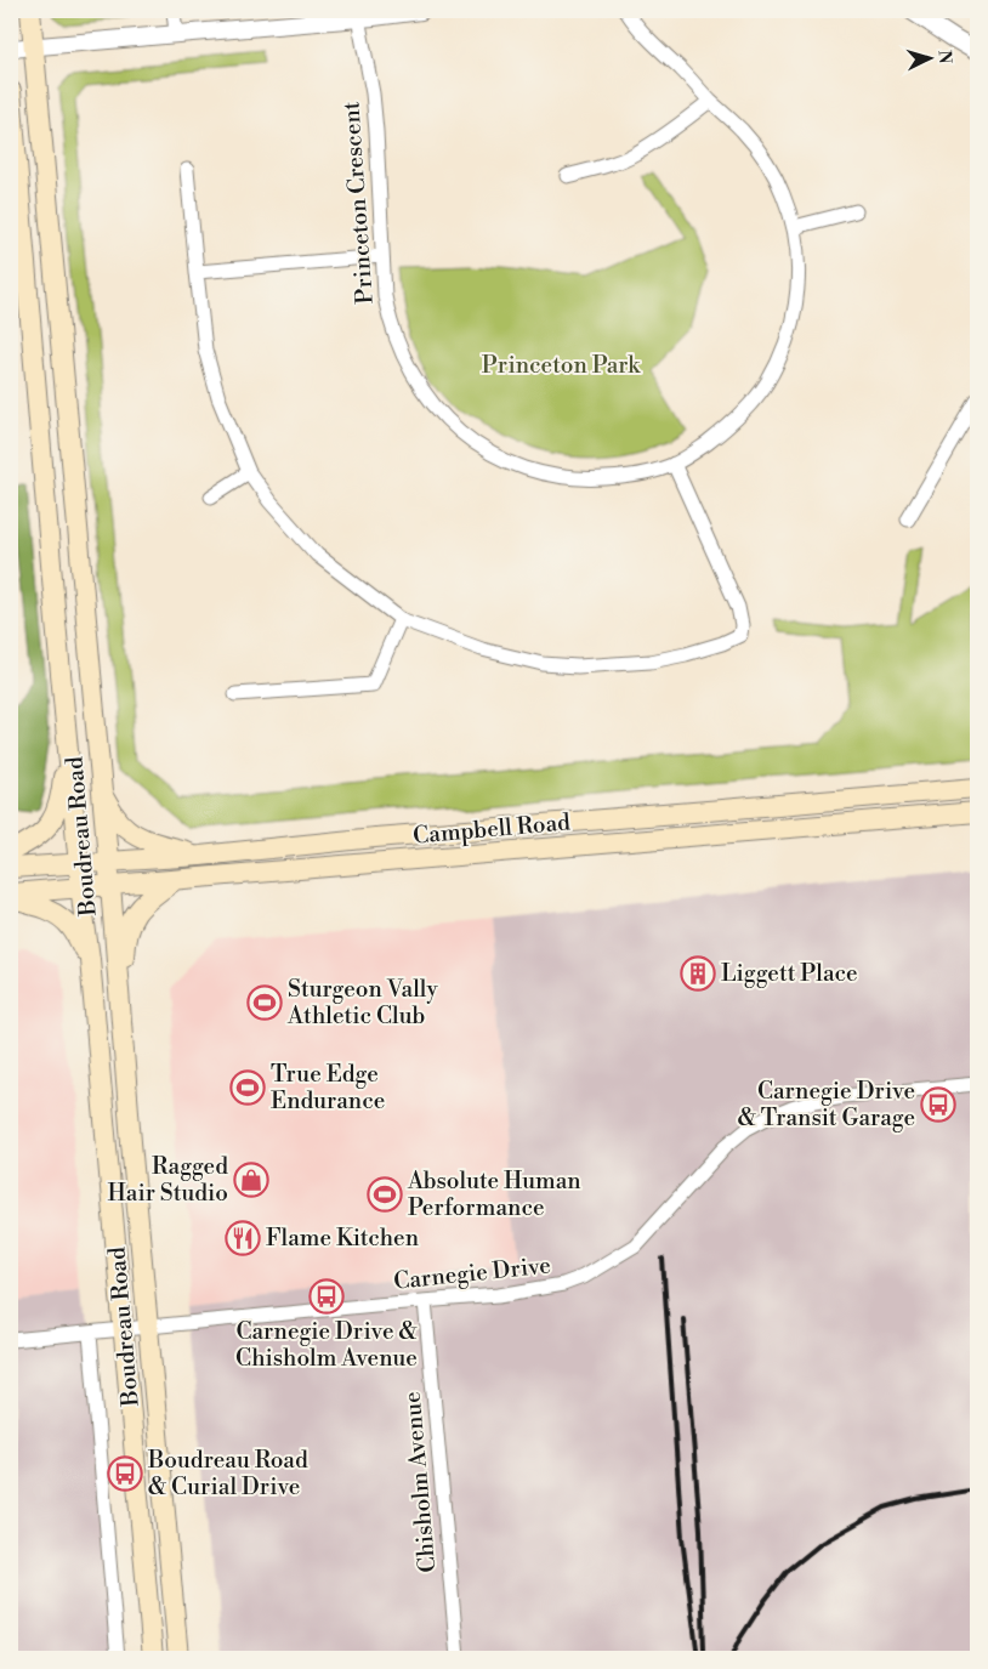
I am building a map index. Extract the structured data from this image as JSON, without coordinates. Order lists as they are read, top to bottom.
{
  "streets": {
    "main road": ["Campbell Road", "Boudreau Road"],
    "street": ["Princeton Crescent", "Carnegie Drive", "Chisholm Avenue"]
  },
  "crossings": [
    ["Campbell Road", "Boudreau Road"],
    ["Boudreau Road", "Carnegie Drive"],
    ["Carnegie Drive", "Chisholm Avenue"]
  ],
  "parks": ["Princeton Park"],
  "places": {
    "building": ["Liggett Place"],
    "sports": ["Sturgeon Vally Athletic Club", "True Edge Endurance", "Absolute Human Performance"],
    "bus stop": ["Carnegie Drive & Transit Garage", "Carnegie Drive & Chisholm Avenue", "Boudreau Road & Curial Drive"],
    "shop": ["Ragged Hair Studio"],
    "restaurant": ["Flame Kitchen"]
  },
  "north": "right"
}
